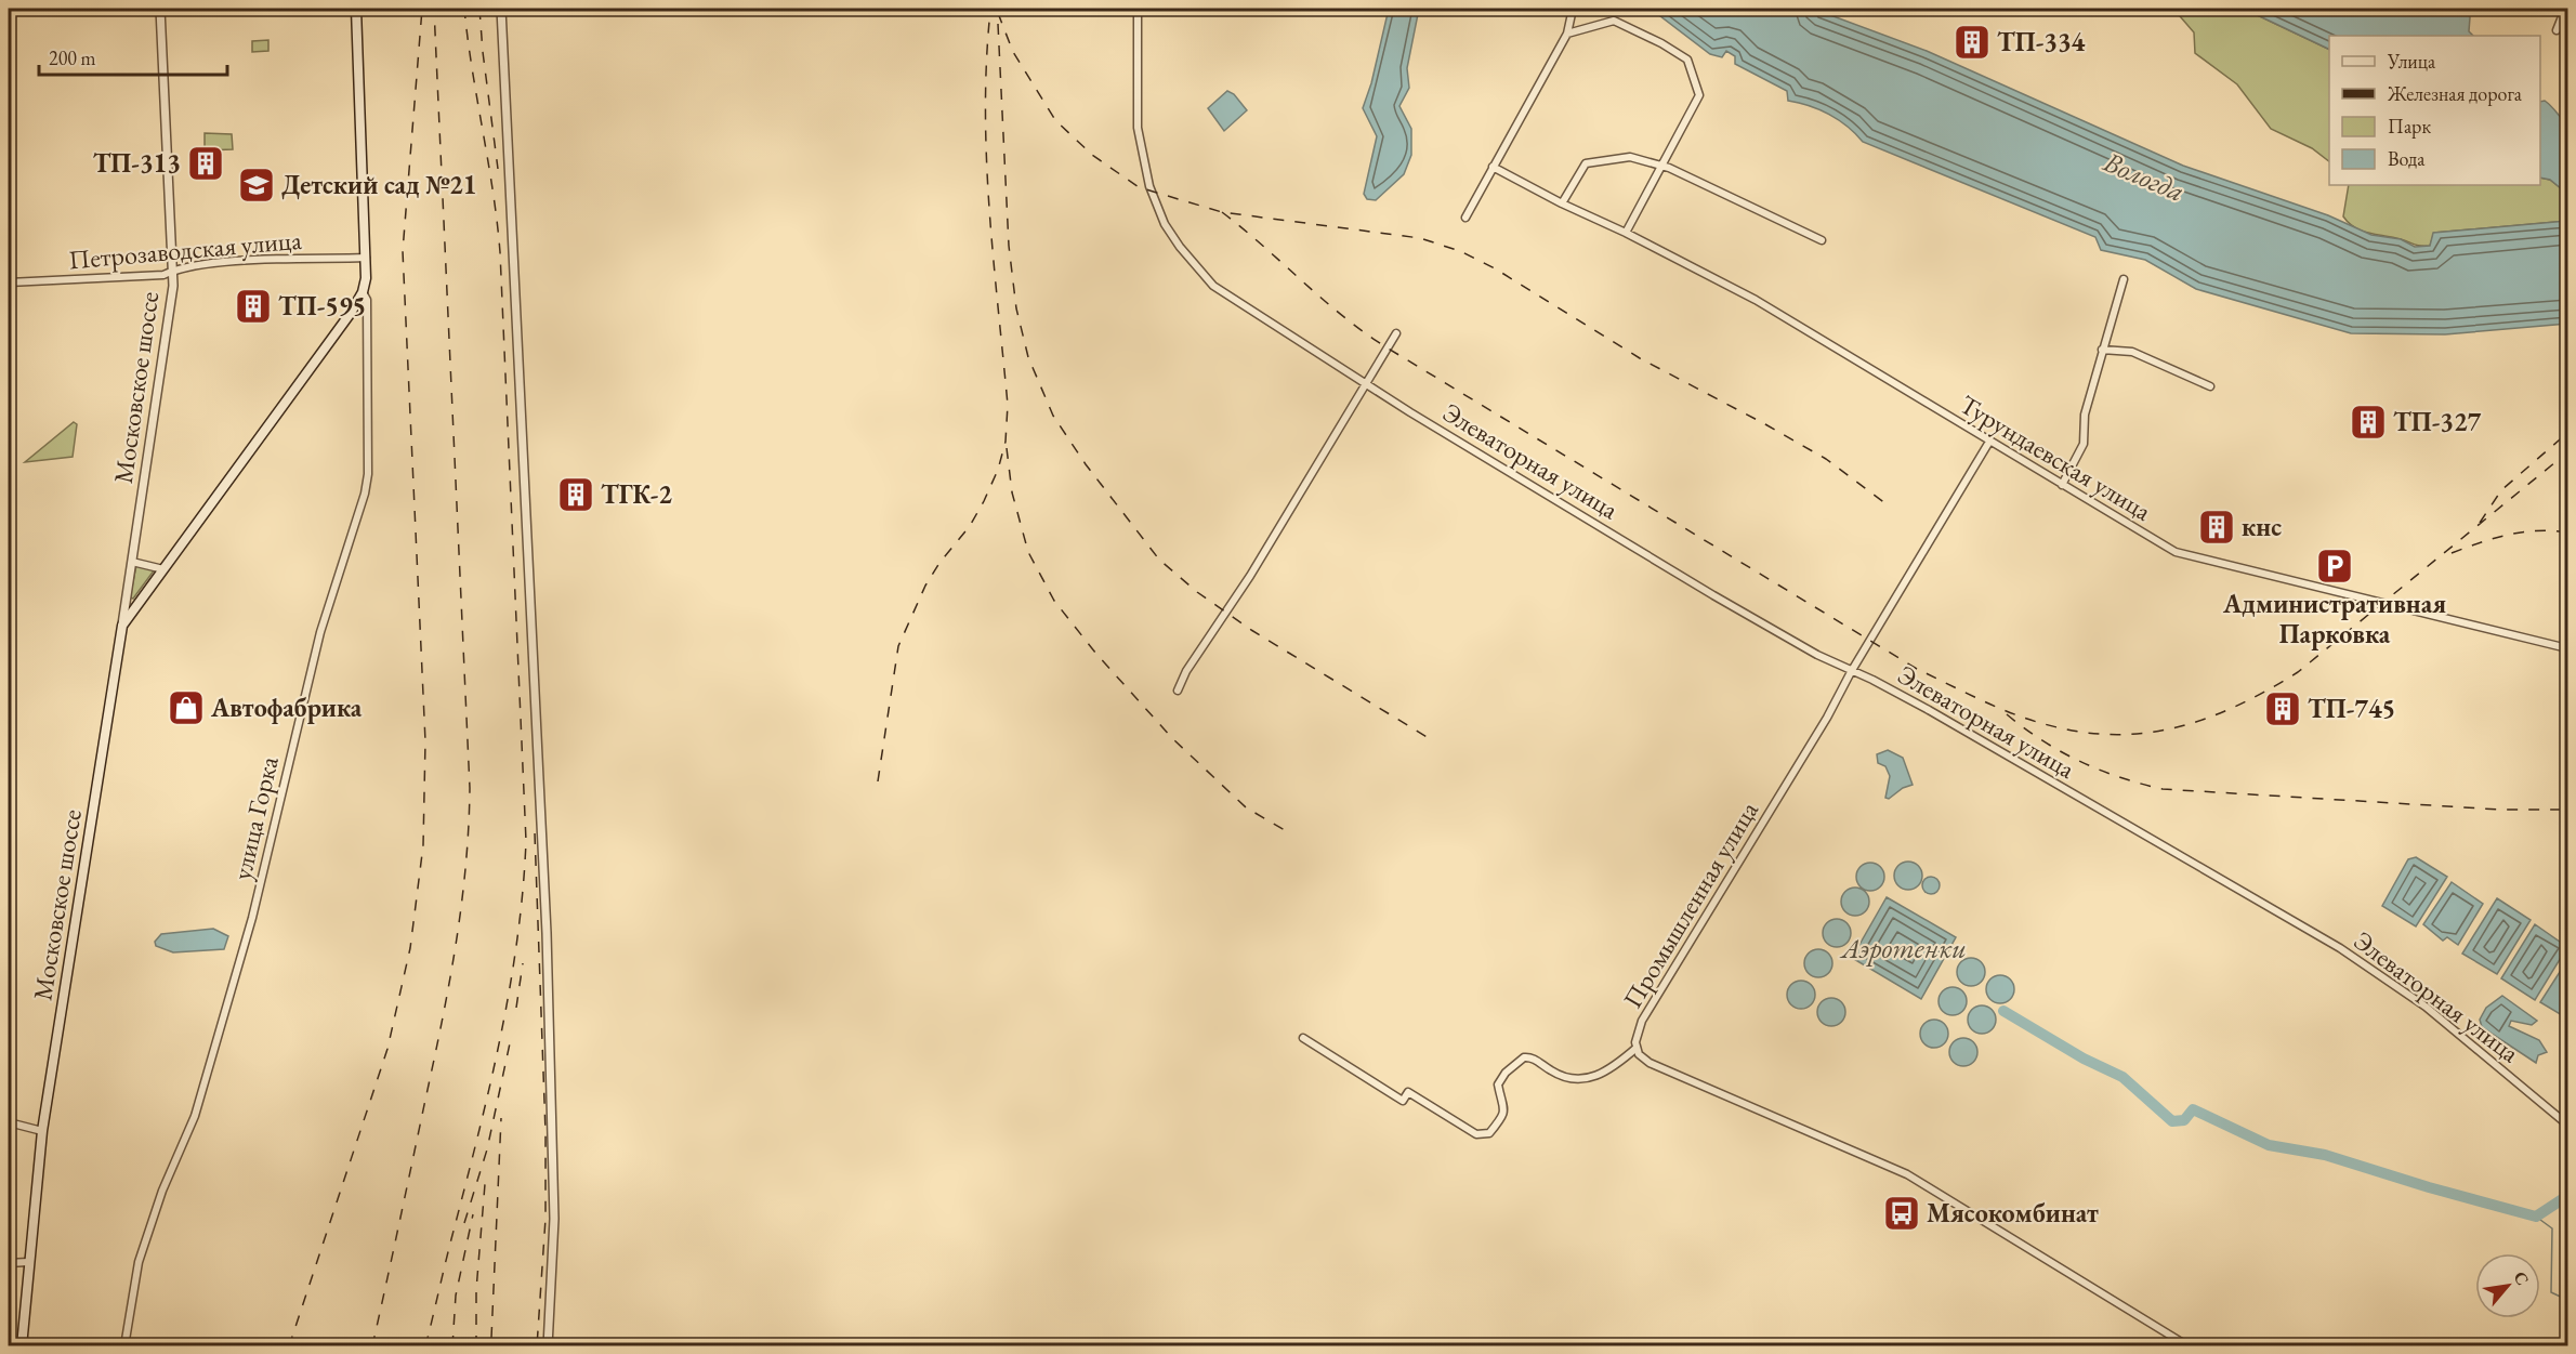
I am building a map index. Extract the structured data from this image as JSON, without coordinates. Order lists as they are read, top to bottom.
{
  "streets": {
    "main road": ["Московское шоссе"],
    "street": [
      "Петрозаводская улица",
      "Турундаевская улица",
      "Элеваторная улица",
      "улица Горка",
      "Промышленная улица"
    ]
  },
  "crossings": [
    ["Петрозаводская улица", "Московское шоссе"],
    ["Московское шоссе", "улица Горка"],
    ["Турундаевская улица", "Промышленная улица"],
    ["Элеваторная улица", "Промышленная улица"]
  ],
  "water": ["Вологда", "Аэротенки"],
  "places": {
    "building": [
      "ТП-334",
      "ТП-313",
      "ТП-595",
      "ТП-327",
      "ТГК-2",
      "кнс",
      "ТП-745"
    ],
    "school or university": ["Детский сад №21"],
    "parking": ["Административная Парковка"],
    "shop": ["Автофабрика"],
    "bus stop": ["Мясокомбинат"]
  },
  "legend": [
    "Улица",
    "Железная дорога",
    "Парк",
    "Вода"
  ],
  "scale_bar": "200 m",
  "north": "top right"
}
